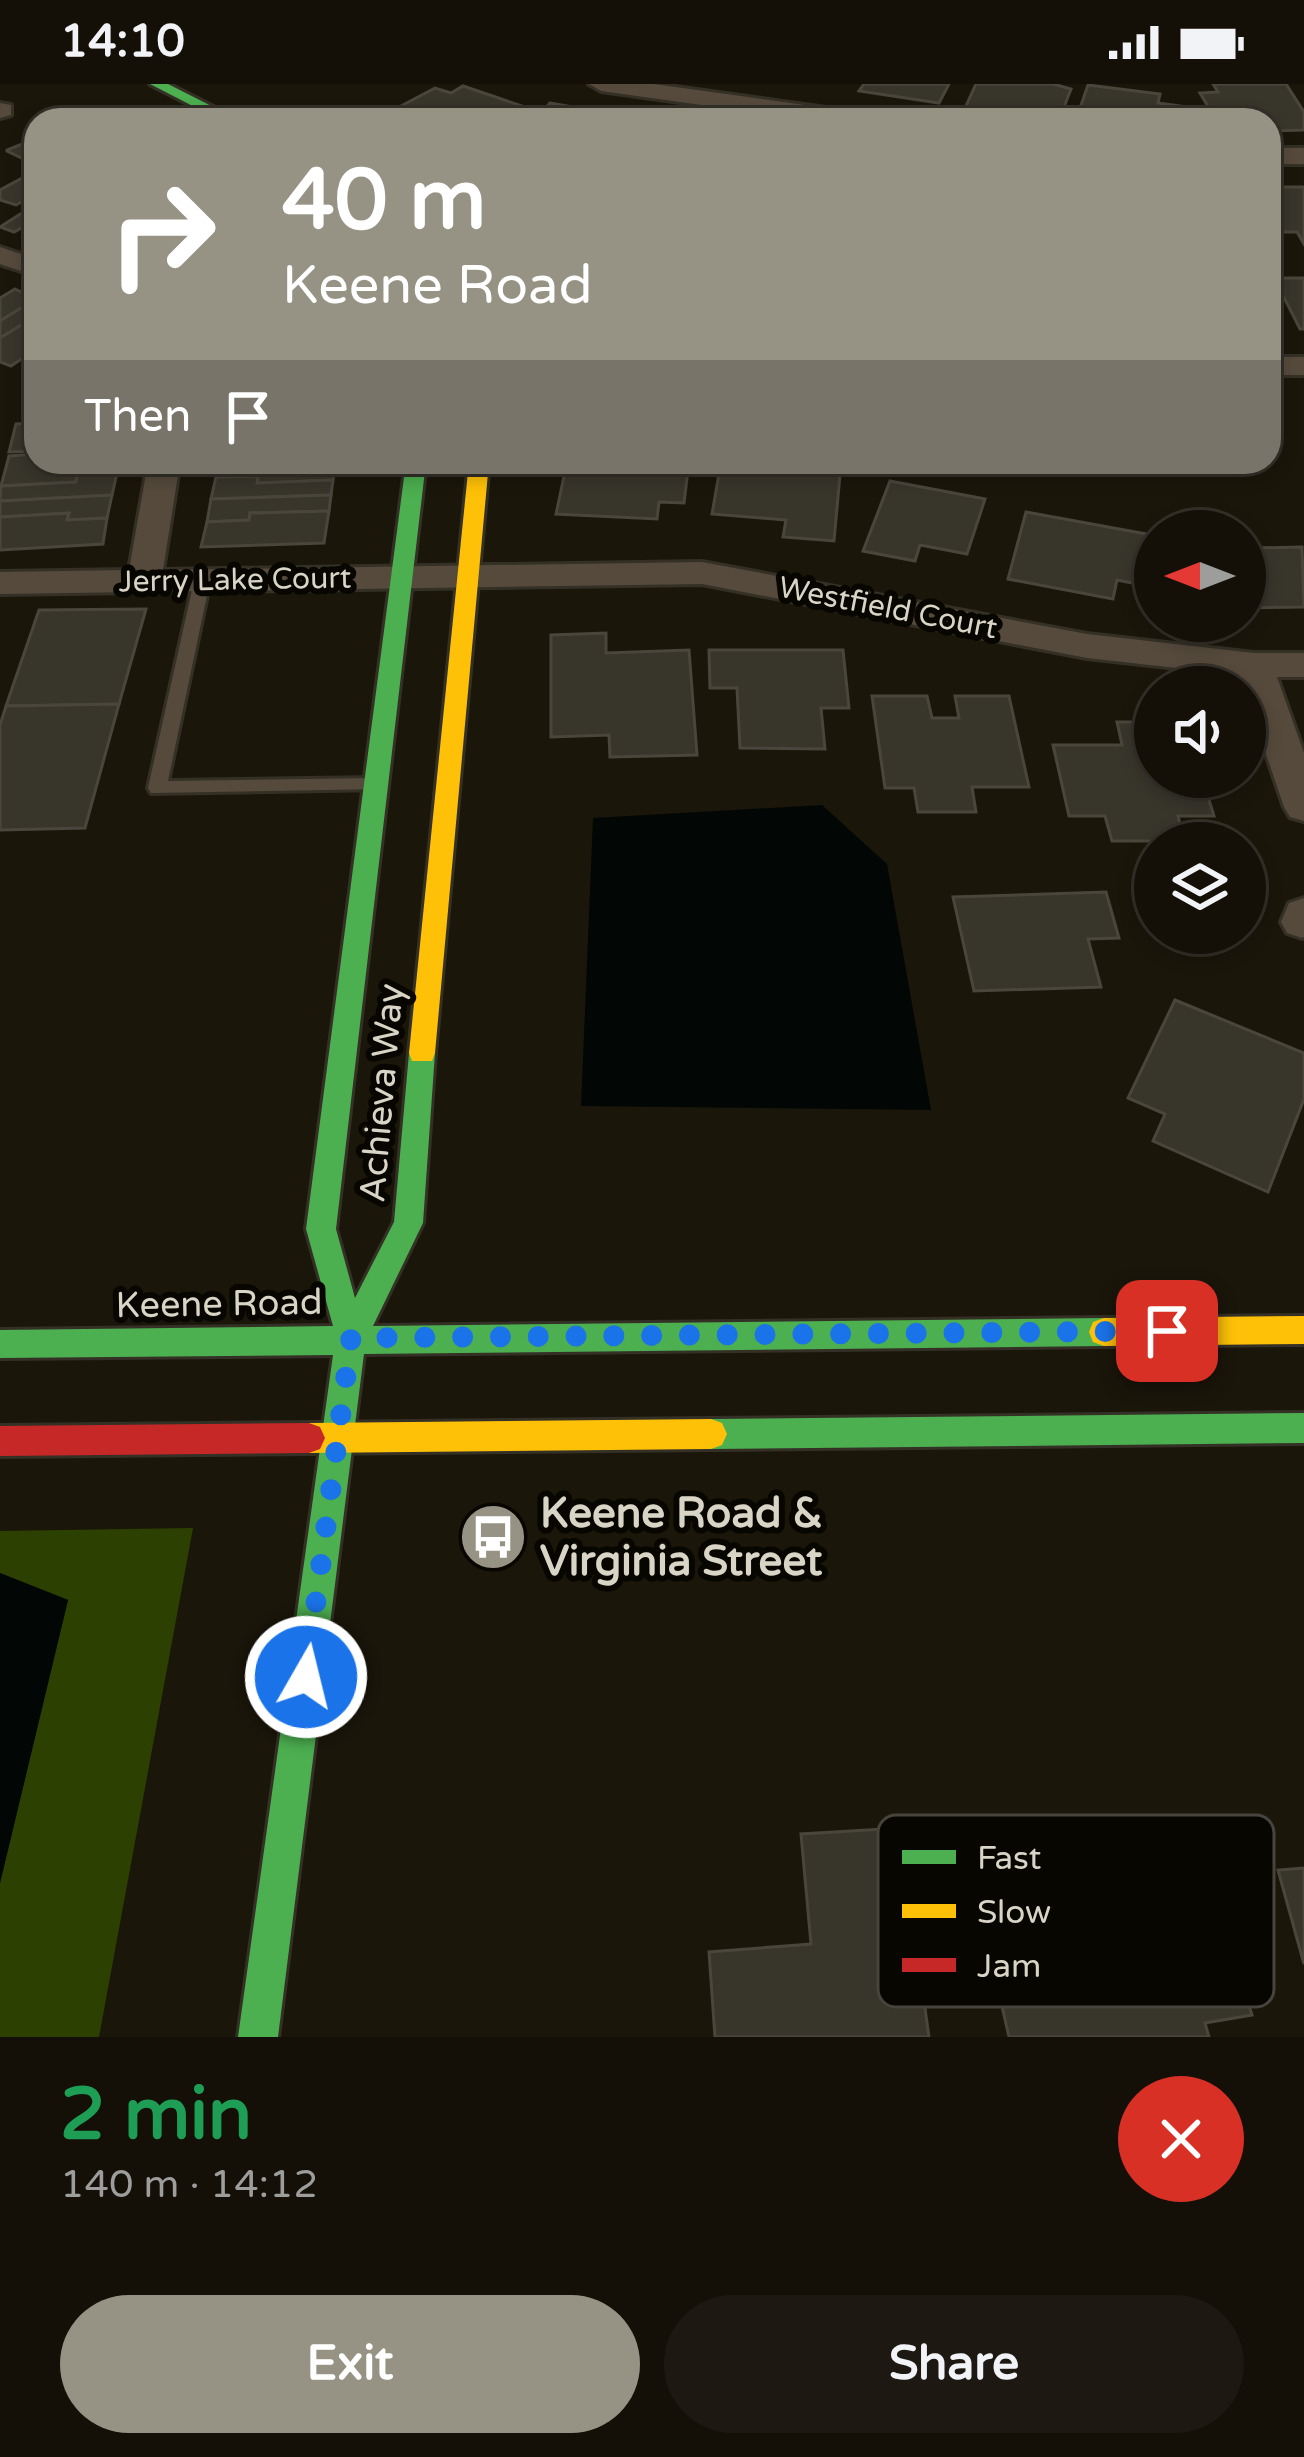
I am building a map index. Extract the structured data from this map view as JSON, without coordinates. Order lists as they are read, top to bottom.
{
  "streets": {
    "street": [
      "Jerry Lake Court",
      "Westfield Court",
      "Achieva Way",
      "Keene Road"
    ]
  },
  "crossings": [
    ["Jerry Lake Court", "Westfield Court"],
    ["Jerry Lake Court", "Achieva Way"],
    ["Westfield Court", "Achieva Way"],
    ["Achieva Way", "Keene Road"]
  ],
  "places": {
    "bus stop": ["Keene Road & Virginia Street"]
  },
  "legend": ["Fast", "Slow", "Jam"],
  "north": "left",
  "page": {
    "status": "14:10",
    "turn": ["40 m", "Keene Road"],
    "then": "Then",
    "heading": ["2 min", "140 m · 14:12"],
    "buttons": ["Exit", "Share"]
  }
}
